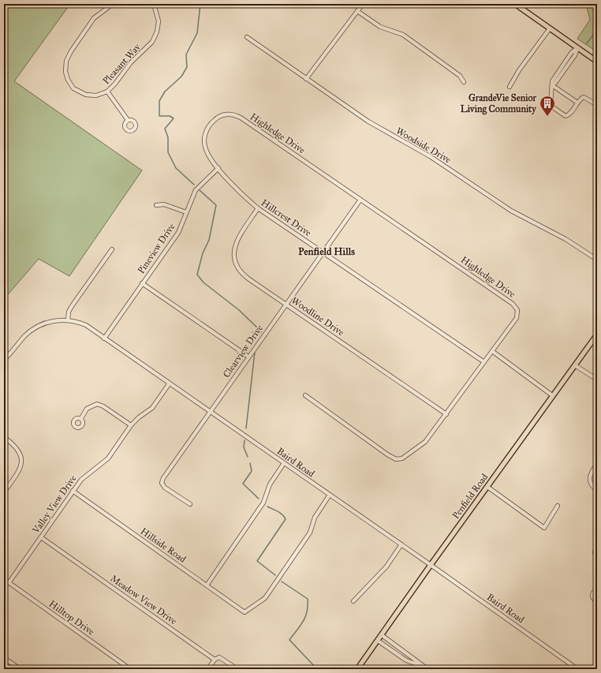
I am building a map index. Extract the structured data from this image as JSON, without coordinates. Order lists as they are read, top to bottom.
{
  "streets": {
    "main road": ["Penfield Road"],
    "street": [
      "Pleasant Way",
      "Highledge Drive",
      "Woodside Drive",
      "Hillcrest Drive",
      "Pineview Drive",
      "Woodline Drive",
      "Clearview Drive",
      "Baird Road",
      "Valley View Drive",
      "Hillside Road",
      "Meadow View Drive",
      "Hilltop Drive"
    ]
  },
  "crossings": [
    ["Highledge Drive", "Hillcrest Drive"],
    ["Highledge Drive", "Woodline Drive"],
    ["Highledge Drive", "Clearview Drive"],
    ["Hillcrest Drive", "Pineview Drive"],
    ["Hillcrest Drive", "Woodline Drive"],
    ["Hillcrest Drive", "Clearview Drive"],
    ["Pineview Drive", "Baird Road"],
    ["Woodline Drive", "Clearview Drive"],
    ["Clearview Drive", "Baird Road"],
    ["Baird Road", "Penfield Road"],
    ["Baird Road", "Valley View Drive"],
    ["Baird Road", "Hillside Road"],
    ["Valley View Drive", "Hillside Road"],
    ["Valley View Drive", "Meadow View Drive"],
    ["Valley View Drive", "Hilltop Drive"]
  ],
  "districts": ["Penfield Hills"],
  "places": {
    "building": ["GrandeVie Senior Living Community"]
  }
}
